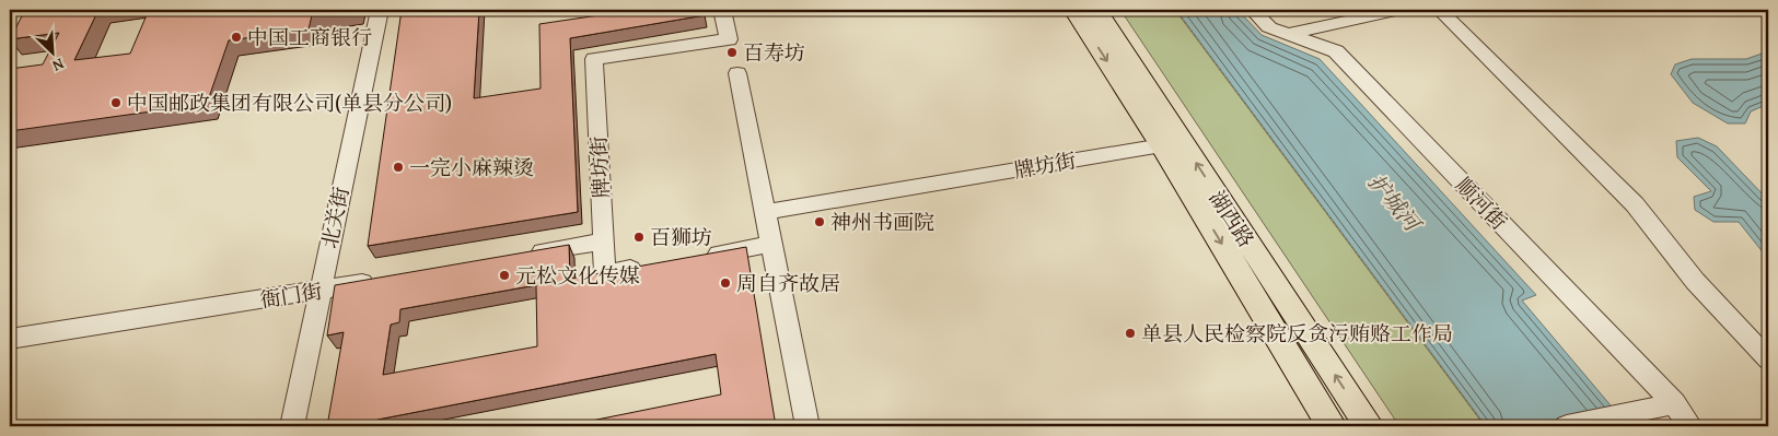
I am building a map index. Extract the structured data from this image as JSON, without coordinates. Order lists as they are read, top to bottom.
{
  "streets": {
    "main road": ["湖西路"],
    "street": [
      "牌坊街",
      "顺河街",
      "北关街",
      "衙门街"
    ]
  },
  "crossings": [
    ["牌坊街", "湖西路"],
    ["北关街", "衙门街"]
  ],
  "water": ["护城河"],
  "places": [
    "中国工商银行",
    "百寿坊",
    "中国邮政集团有限公司(单县分公司)",
    "一完小麻辣烫",
    "神州书画院",
    "百狮坊",
    "元松文化传媒",
    "周自齐故居",
    "单县人民检察院反贪污贿赂工作局"
  ],
  "north": "bottom right"
}
